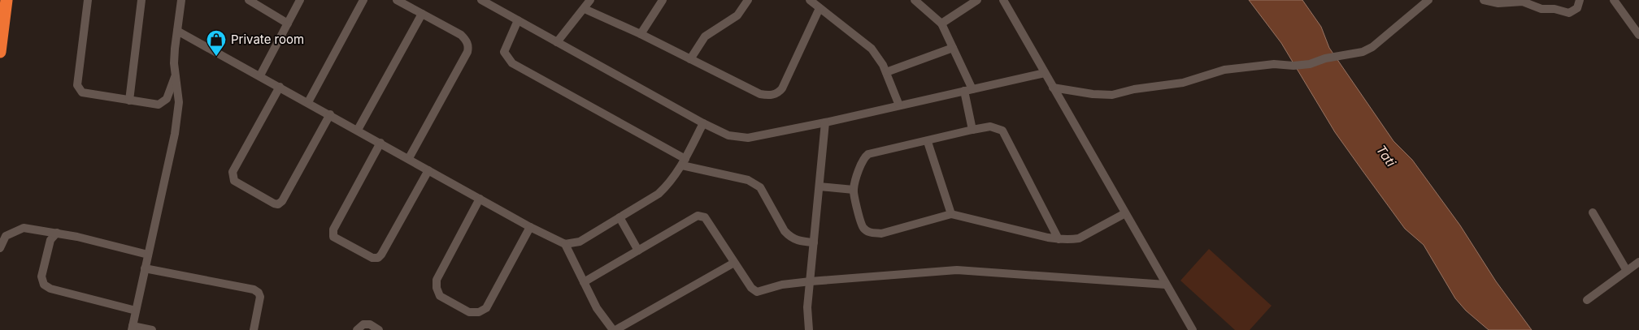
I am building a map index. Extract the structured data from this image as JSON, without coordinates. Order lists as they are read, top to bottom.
{
  "water": ["Tati"],
  "places": {
    "shop": ["Private room"]
  }
}
